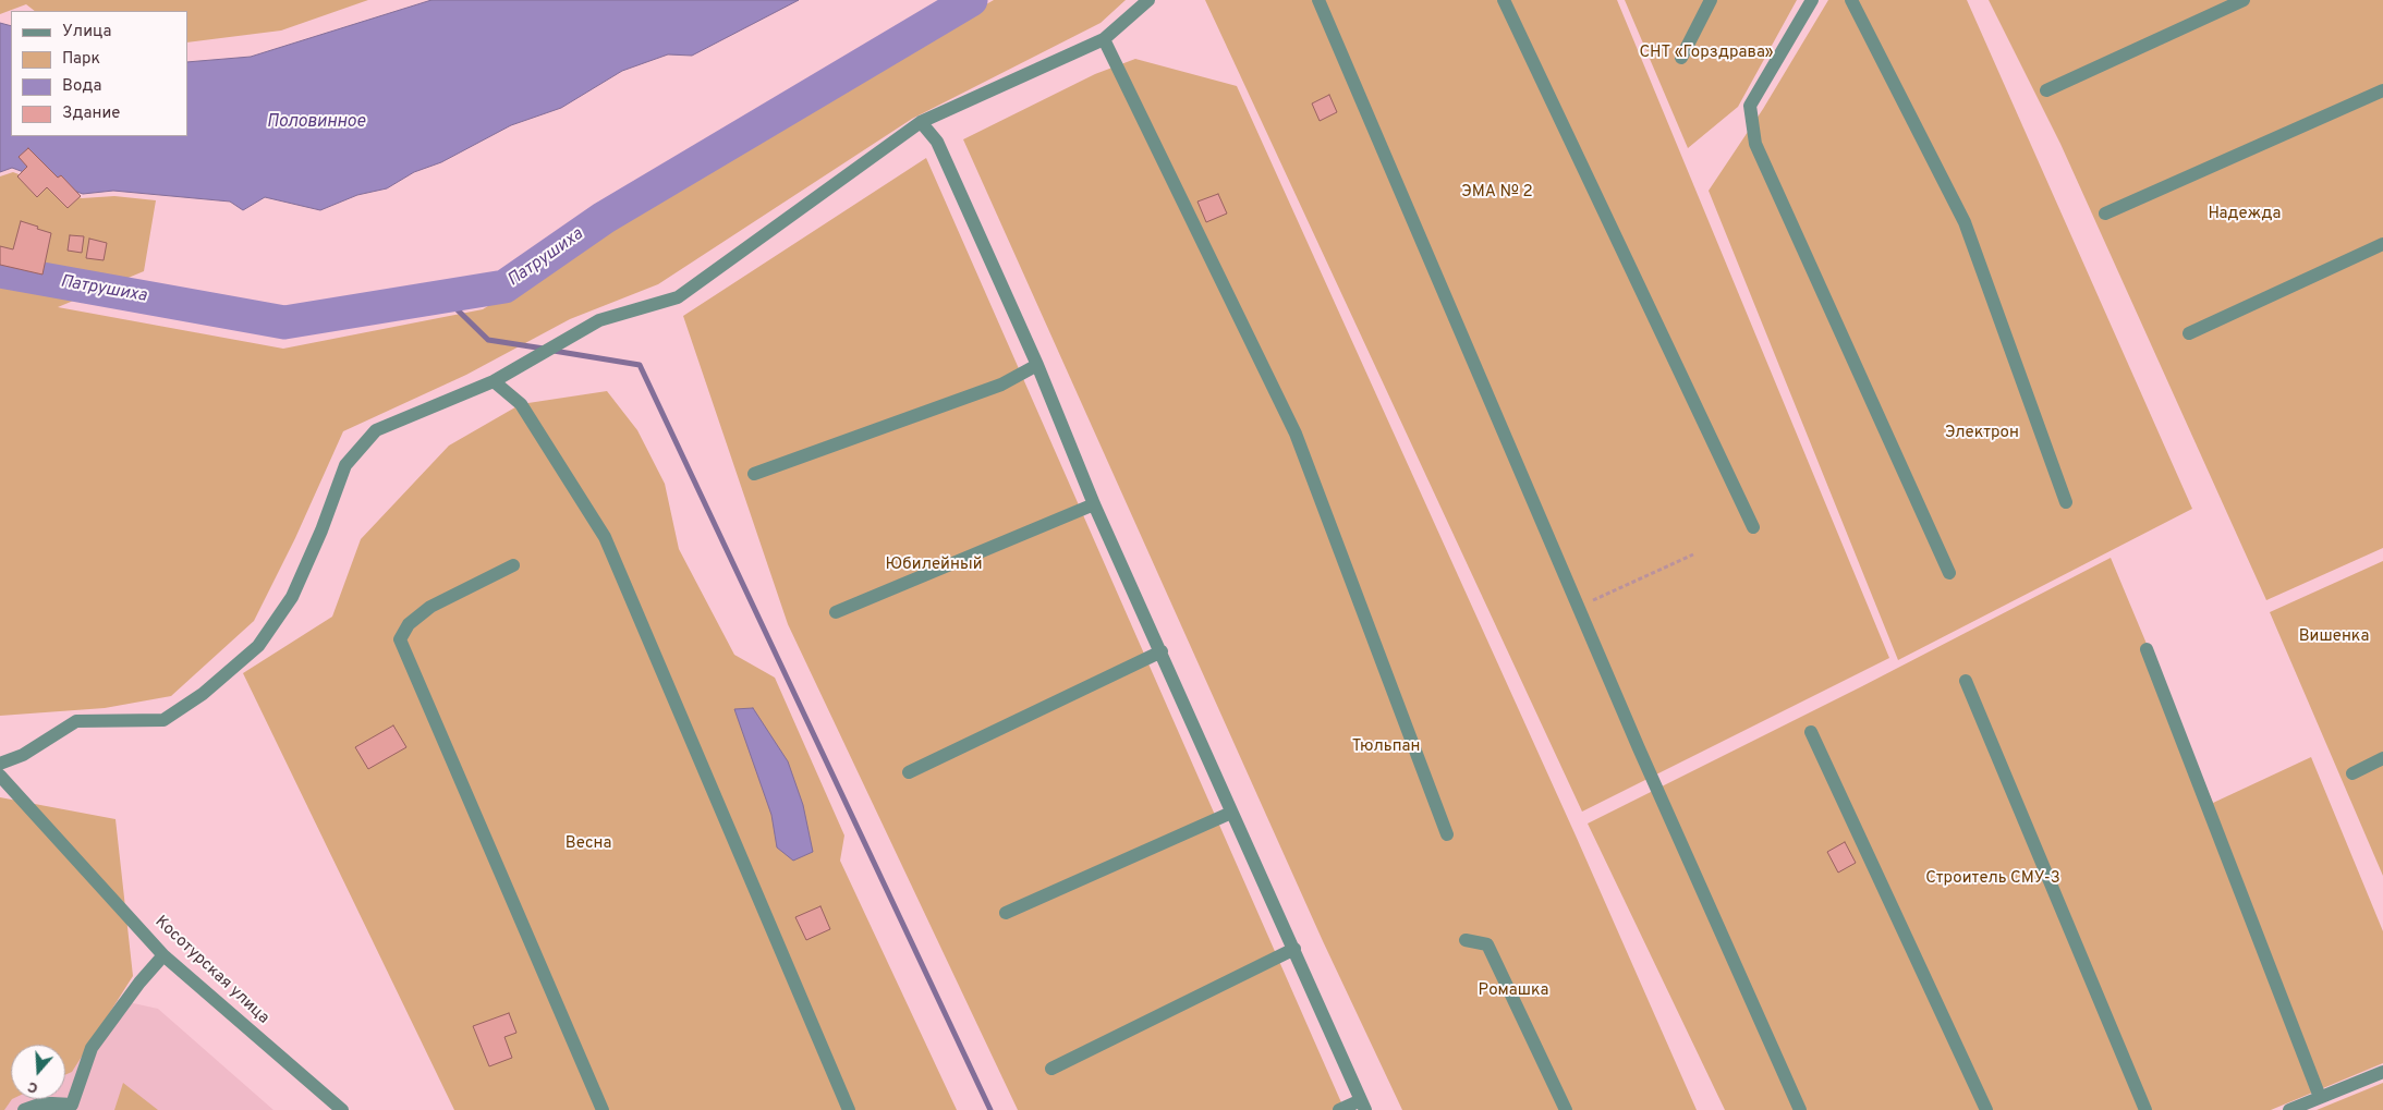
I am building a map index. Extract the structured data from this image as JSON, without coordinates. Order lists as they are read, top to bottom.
{
  "streets": {
    "street": ["Косотурская улица"]
  },
  "water": ["Половинное", "Патрушиха"],
  "parks": [
    "СНТ «Горздрава»",
    "ЭМА № 2",
    "Надежда",
    "Электрон",
    "Юбилейный",
    "Вишенка",
    "Тюльпан",
    "Весна",
    "Строитель СМУ-3",
    "Ромашка"
  ],
  "legend": [
    "Улица",
    "Парк",
    "Вода",
    "Здание"
  ],
  "north": "bottom"
}
